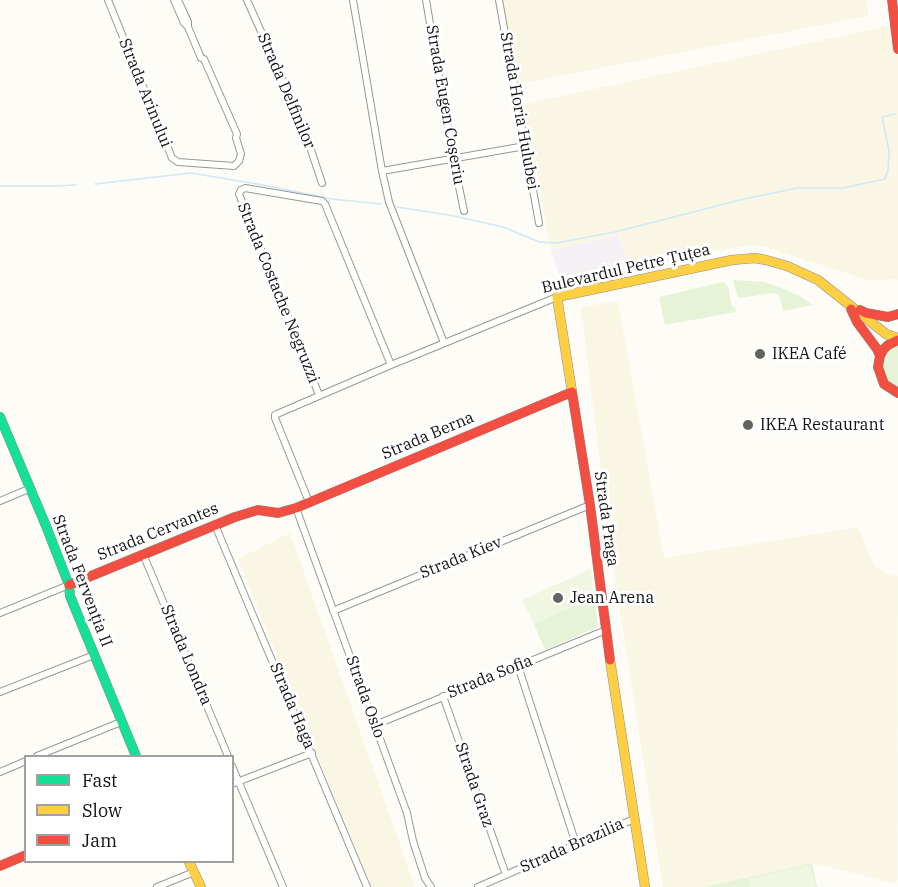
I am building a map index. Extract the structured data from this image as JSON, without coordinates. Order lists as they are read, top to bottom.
{
  "streets": {
    "street": [
      "Strada Delfinilor",
      "Strada Arinului",
      "Strada Eugen Coșeriu",
      "Strada Horia Hulubei",
      "Bulevardul Petre Țuțea",
      "Strada Costache Negruzzi",
      "Strada Berna",
      "Strada Praga",
      "Strada Cervantes",
      "Strada Kiev",
      "Strada Fervenția II",
      "Strada Londra",
      "Strada Sofia",
      "Strada Oslo",
      "Strada Haga",
      "Strada Graz",
      "Strada Brazilia"
    ]
  },
  "crossings": [
    ["Bulevardul Petre Țuțea", "Strada Costache Negruzzi"],
    ["Bulevardul Petre Țuțea", "Strada Berna"],
    ["Bulevardul Petre Țuțea", "Strada Praga"],
    ["Strada Berna", "Strada Praga"],
    ["Strada Berna", "Strada Cervantes"],
    ["Strada Berna", "Strada Oslo"],
    ["Strada Praga", "Strada Kiev"],
    ["Strada Praga", "Strada Sofia"],
    ["Strada Praga", "Strada Brazilia"],
    ["Strada Cervantes", "Strada Fervenția II"],
    ["Strada Cervantes", "Strada Londra"],
    ["Strada Cervantes", "Strada Oslo"],
    ["Strada Cervantes", "Strada Haga"],
    ["Strada Kiev", "Strada Oslo"],
    ["Strada Sofia", "Strada Oslo"],
    ["Strada Sofia", "Strada Graz"],
    ["Strada Graz", "Strada Brazilia"]
  ],
  "places": ["IKEA Café", "IKEA Restaurant", "Jean Arena"],
  "legend": ["Fast", "Slow", "Jam"]
}
